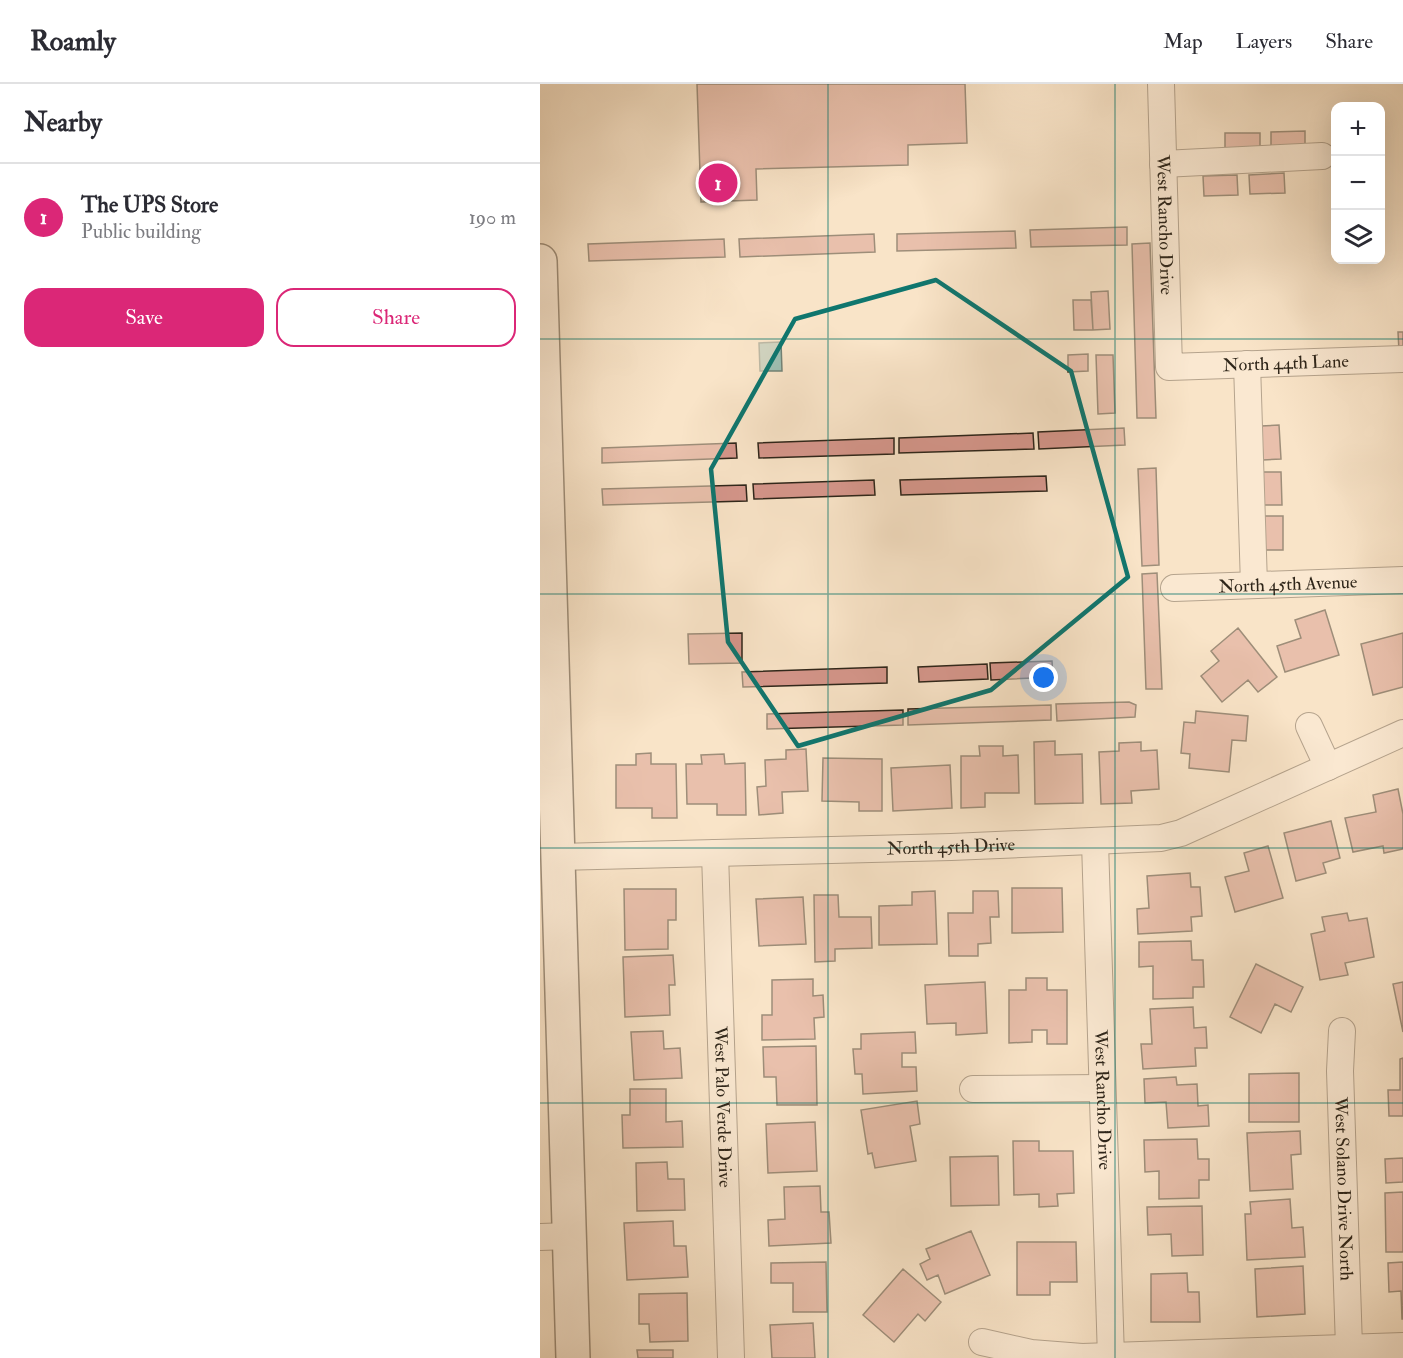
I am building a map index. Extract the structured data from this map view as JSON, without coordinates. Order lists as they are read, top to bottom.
{
  "streets": {
    "street": [
      "West Rancho Drive",
      "North 44th Lane",
      "North 45th Avenue",
      "North 45th Drive",
      "West Palo Verde Drive",
      "West Solano Drive North"
    ]
  },
  "crossings": [
    ["West Rancho Drive", "North 44th Lane"],
    ["West Rancho Drive", "North 45th Drive"],
    ["North 45th Drive", "West Palo Verde Drive"]
  ],
  "page": {
    "header": "Roamly",
    "nav": ["Map", "Layers", "Share"],
    "heading": "Nearby",
    "map_buttons": ["+", "−"],
    "pins": "1",
    "list": [
      {
        "mark": "1",
        "name": "The UPS Store",
        "note": "Public building",
        "value": "190 m"
      }
    ],
    "buttons": ["Save", "Share"]
  }
}
